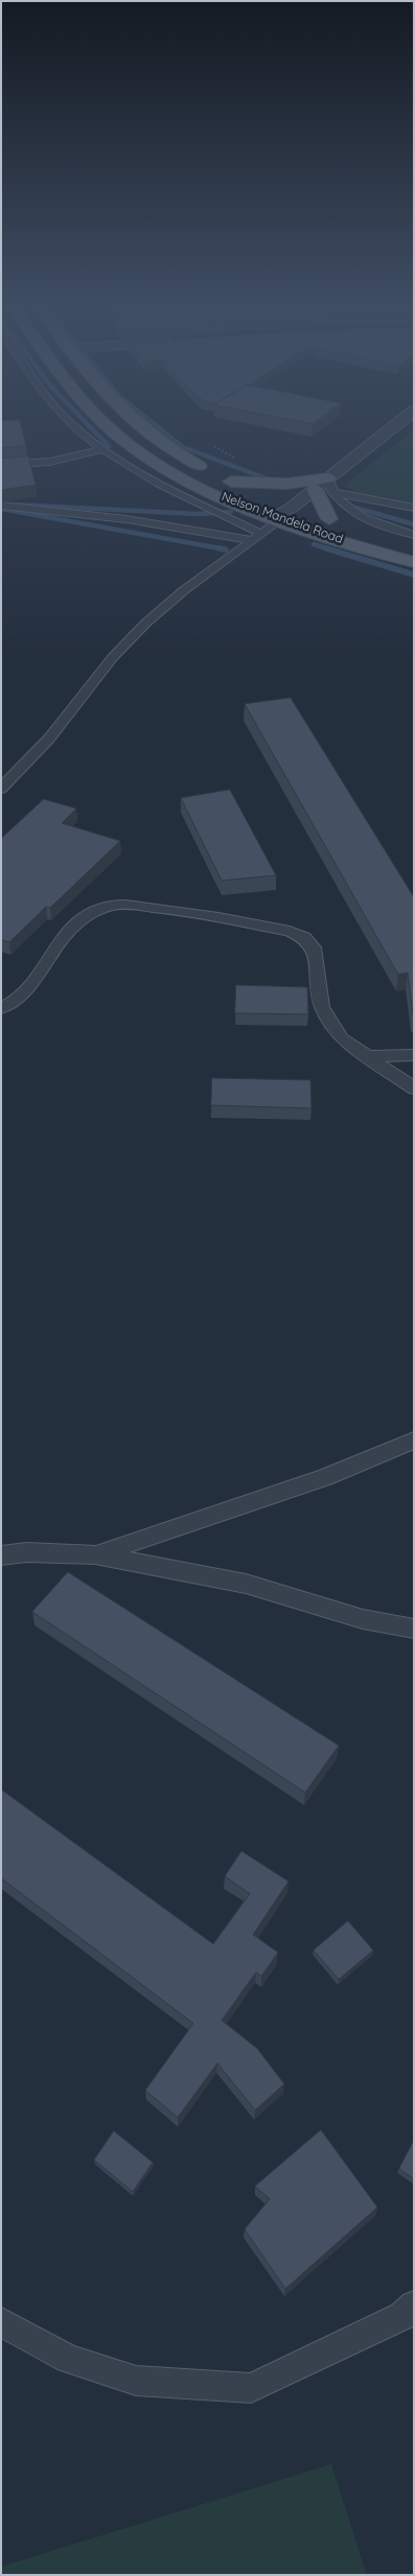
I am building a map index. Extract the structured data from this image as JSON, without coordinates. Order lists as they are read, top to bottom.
{
  "streets": {
    "main road": ["Nelson Mandela Road"]
  }
}
